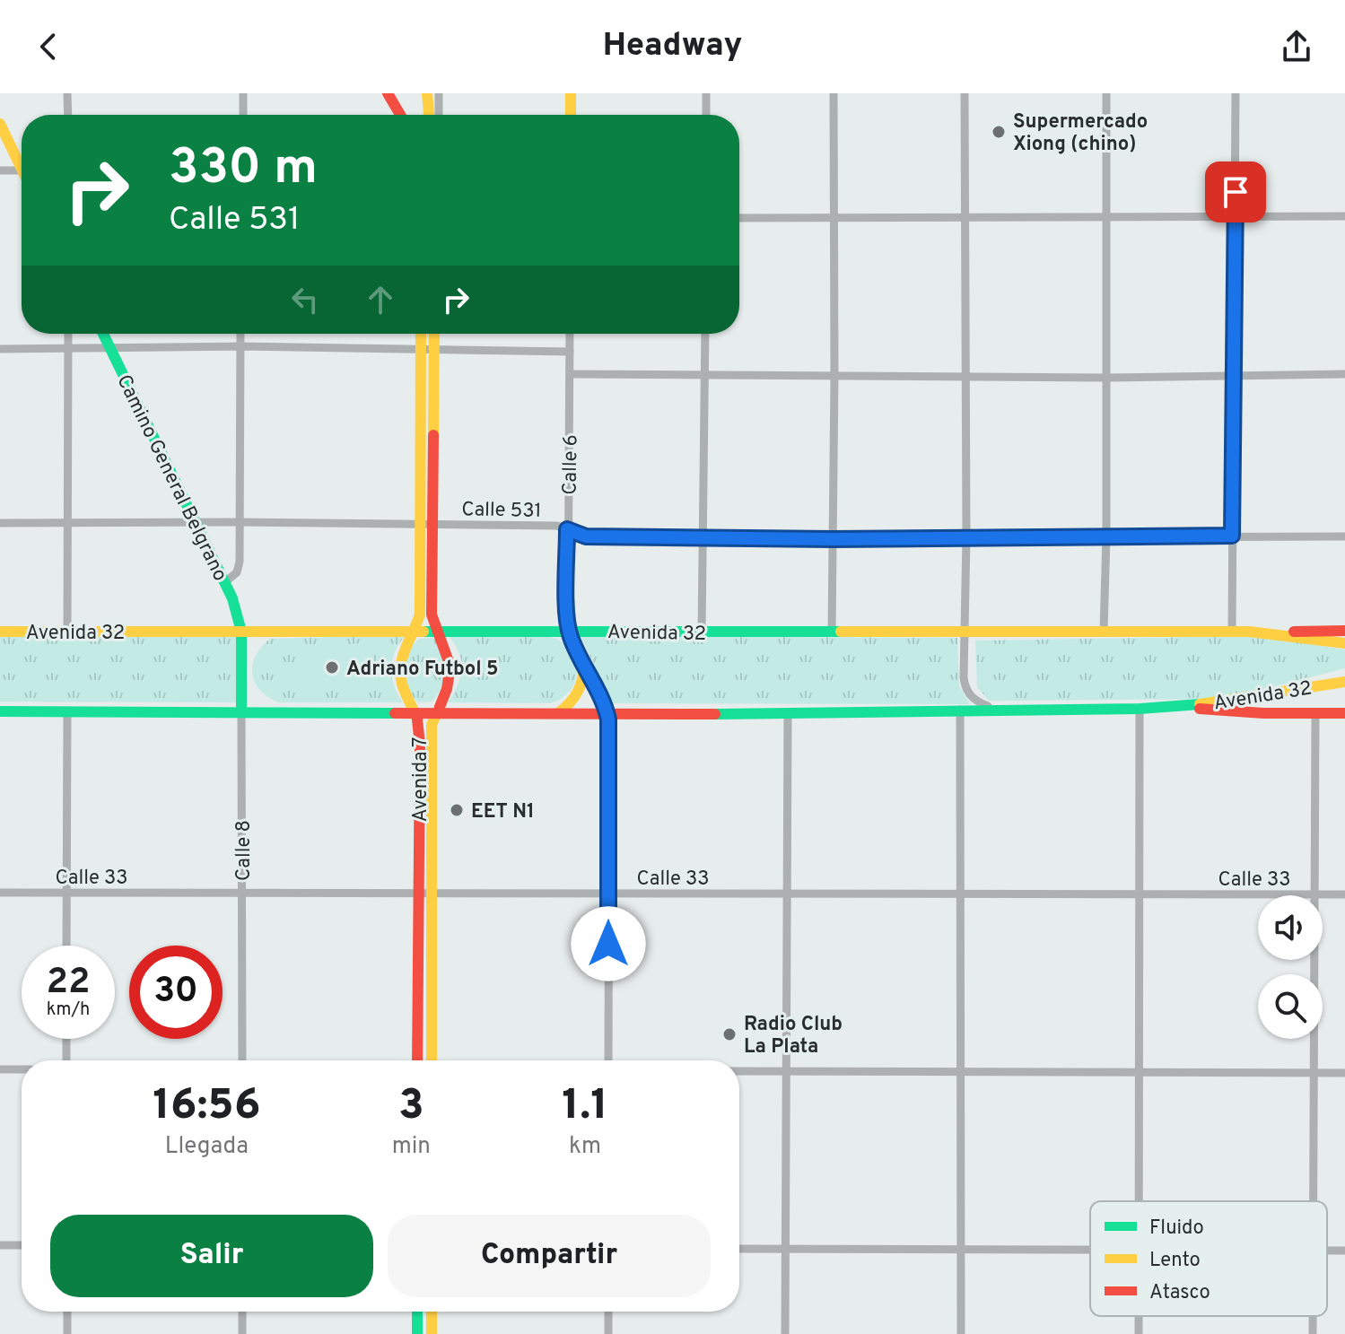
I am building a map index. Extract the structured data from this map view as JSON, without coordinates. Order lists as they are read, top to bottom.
{
  "streets": {
    "main road": [
      "Camino General Belgrano",
      "Avenida 32",
      "Avenida 7",
      "Calle 8"
    ],
    "street": ["Calle 6", "Calle 531", "Calle 33"]
  },
  "crossings": [
    ["Calle 6", "Calle 531"],
    ["Calle 6", "Avenida 32"],
    ["Calle 6", "Calle 33"],
    ["Camino General Belgrano", "Calle 531"],
    ["Camino General Belgrano", "Avenida 32"],
    ["Camino General Belgrano", "Calle 8"],
    ["Calle 531", "Avenida 7"],
    ["Avenida 32", "Avenida 7"],
    ["Avenida 32", "Calle 8"],
    ["Avenida 7", "Calle 33"],
    ["Calle 8", "Calle 33"]
  ],
  "places": [
    "Supermercado Xiong (chino)",
    "Adriano Futbol 5",
    "EET N1",
    "Radio Club La Plata"
  ],
  "legend": ["Fluido", "Lento", "Atasco"],
  "page": {
    "header": "Headway",
    "turn": ["330 m", "Calle 531"],
    "speed": "22 km/h",
    "limit": "30",
    "eta": [
      "16:56",
      "Llegada",
      "3",
      "min",
      "1.1",
      "km"
    ],
    "buttons": ["Salir", "Compartir"]
  }
}
